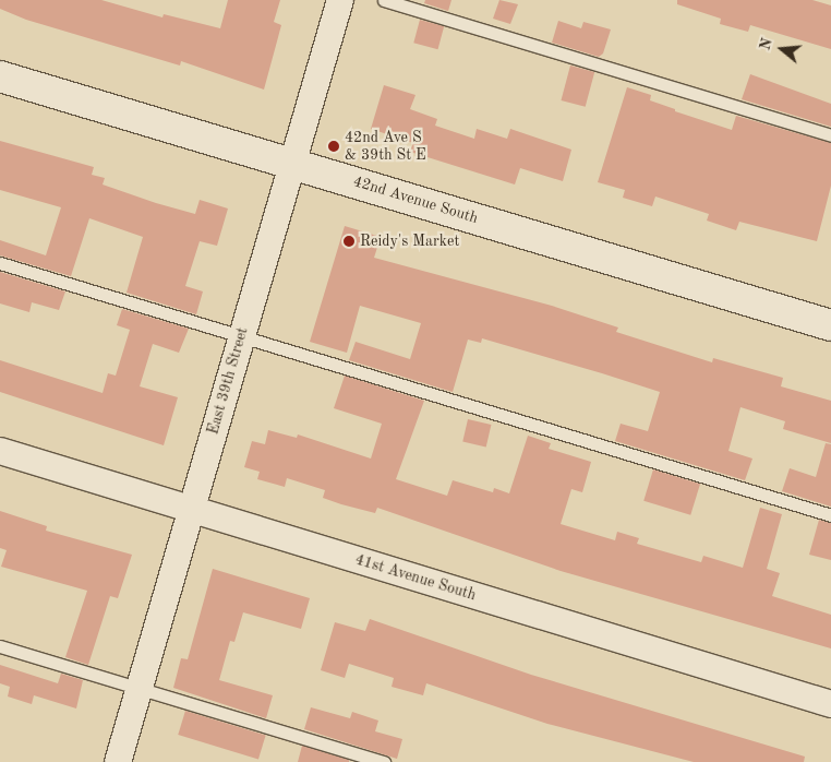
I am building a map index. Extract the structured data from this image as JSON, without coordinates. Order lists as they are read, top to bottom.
{
  "streets": {
    "street": ["42nd Avenue South", "East 39th Street", "41st Avenue South"]
  },
  "crossings": [
    ["42nd Avenue South", "East 39th Street"],
    ["East 39th Street", "41st Avenue South"]
  ],
  "places": ["42nd Ave S & 39th St E", "Reidy's Market"],
  "north": "left"
}
